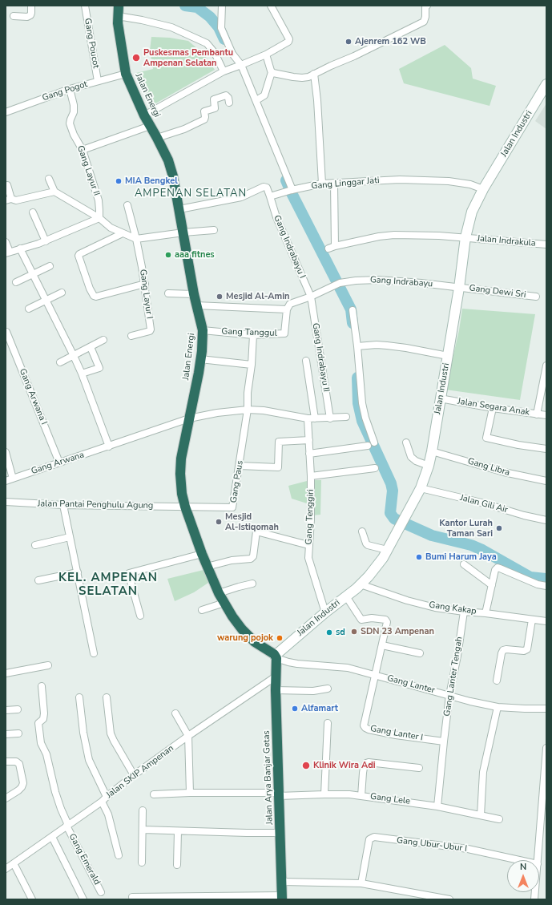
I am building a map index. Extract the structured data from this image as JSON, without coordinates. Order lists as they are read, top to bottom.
{
  "streets": {
    "highway": ["Jalan Energi", "Jalan Arya Banjar Getas"],
    "street": [
      "Gang Poucot",
      "Gang Pogot",
      "Jalan Industri",
      "Gang Layur II",
      "Gang Linggar Jati",
      "Jalan Indrakula",
      "Gang Indrabayu I",
      "Gang Indrabayu",
      "Gang Dewi Sri",
      "Gang Layur I",
      "Gang Tanggul",
      "Gang Indrabayu II",
      "Gang Arwana I",
      "Jalan Segara Anak",
      "Gang Arwana",
      "Gang Libra",
      "Gang Paus",
      "Jalan Gili Air",
      "Jalan Pantai Penghulu Agung",
      "Gang Tenggiri",
      "Gang Kakap",
      "Gang Lanter Tengah",
      "Gang Lanter",
      "Gang Lanter I",
      "Jalan SKIP Ampenan",
      "Gang Lele",
      "Gang Ubur-Ubur I",
      "Gang Emerald"
    ]
  },
  "crossings": [
    ["Gang Poucot", "Gang Pogot"],
    ["Gang Pogot", "Jalan Energi"],
    ["Gang Pogot", "Gang Layur II"],
    ["Jalan Energi", "Jalan Industri"],
    ["Jalan Energi", "Gang Tanggul"],
    ["Jalan Energi", "Gang Arwana"],
    ["Jalan Energi", "Gang Paus"],
    ["Jalan Energi", "Jalan Pantai Penghulu Agung"],
    ["Jalan Energi", "Gang Lanter"],
    ["Jalan Energi", "Jalan Arya Banjar Getas"],
    ["Jalan Industri", "Gang Linggar Jati"],
    ["Jalan Industri", "Jalan Indrakula"],
    ["Jalan Industri", "Gang Indrabayu"],
    ["Jalan Industri", "Gang Dewi Sri"],
    ["Jalan Industri", "Jalan Segara Anak"],
    ["Jalan Industri", "Gang Libra"],
    ["Jalan Industri", "Jalan Gili Air"],
    ["Jalan Industri", "Gang Tenggiri"],
    ["Jalan Industri", "Gang Kakap"],
    ["Jalan Industri", "Gang Lanter"],
    ["Jalan Industri", "Jalan Arya Banjar Getas"],
    ["Gang Linggar Jati", "Gang Indrabayu I"],
    ["Gang Indrabayu I", "Gang Indrabayu"],
    ["Gang Indrabayu I", "Gang Indrabayu II"],
    ["Gang Indrabayu", "Gang Dewi Sri"],
    ["Gang Indrabayu", "Gang Tanggul"],
    ["Gang Indrabayu", "Gang Indrabayu II"],
    ["Gang Tanggul", "Gang Paus"],
    ["Gang Indrabayu II", "Gang Arwana"],
    ["Gang Arwana I", "Gang Arwana"],
    ["Gang Arwana", "Gang Paus"],
    ["Gang Arwana", "Gang Tenggiri"],
    ["Gang Paus", "Jalan Pantai Penghulu Agung"],
    ["Gang Kakap", "Gang Lanter Tengah"],
    ["Gang Lanter Tengah", "Gang Lanter"],
    ["Gang Lanter Tengah", "Gang Lanter I"],
    ["Gang Lanter Tengah", "Gang Lele"],
    ["Gang Lanter", "Gang Lanter I"],
    ["Gang Lanter", "Jalan Arya Banjar Getas"],
    ["Jalan SKIP Ampenan", "Jalan Arya Banjar Getas"],
    ["Jalan SKIP Ampenan", "Gang Emerald"],
    ["Jalan Arya Banjar Getas", "Gang Lele"]
  ],
  "districts": ["AMPENAN SELATAN", "KEL. AMPENAN SELATAN"],
  "places": [
    "Ajenrem 162 WB",
    "Puskesmas Pembantu Ampenan Selatan",
    "MIA Bengkel",
    "aaa fitnes",
    "Mesjid Al-Amin",
    "Mesjid Al-Istiqomah",
    "Kantor Lurah Taman Sari",
    "Bumi Harum Jaya",
    "SDN 23 Ampenan",
    "sd",
    "warung pojok",
    "Alfamart",
    "Klinik Wira Adi"
  ],
  "north": "top"
}
